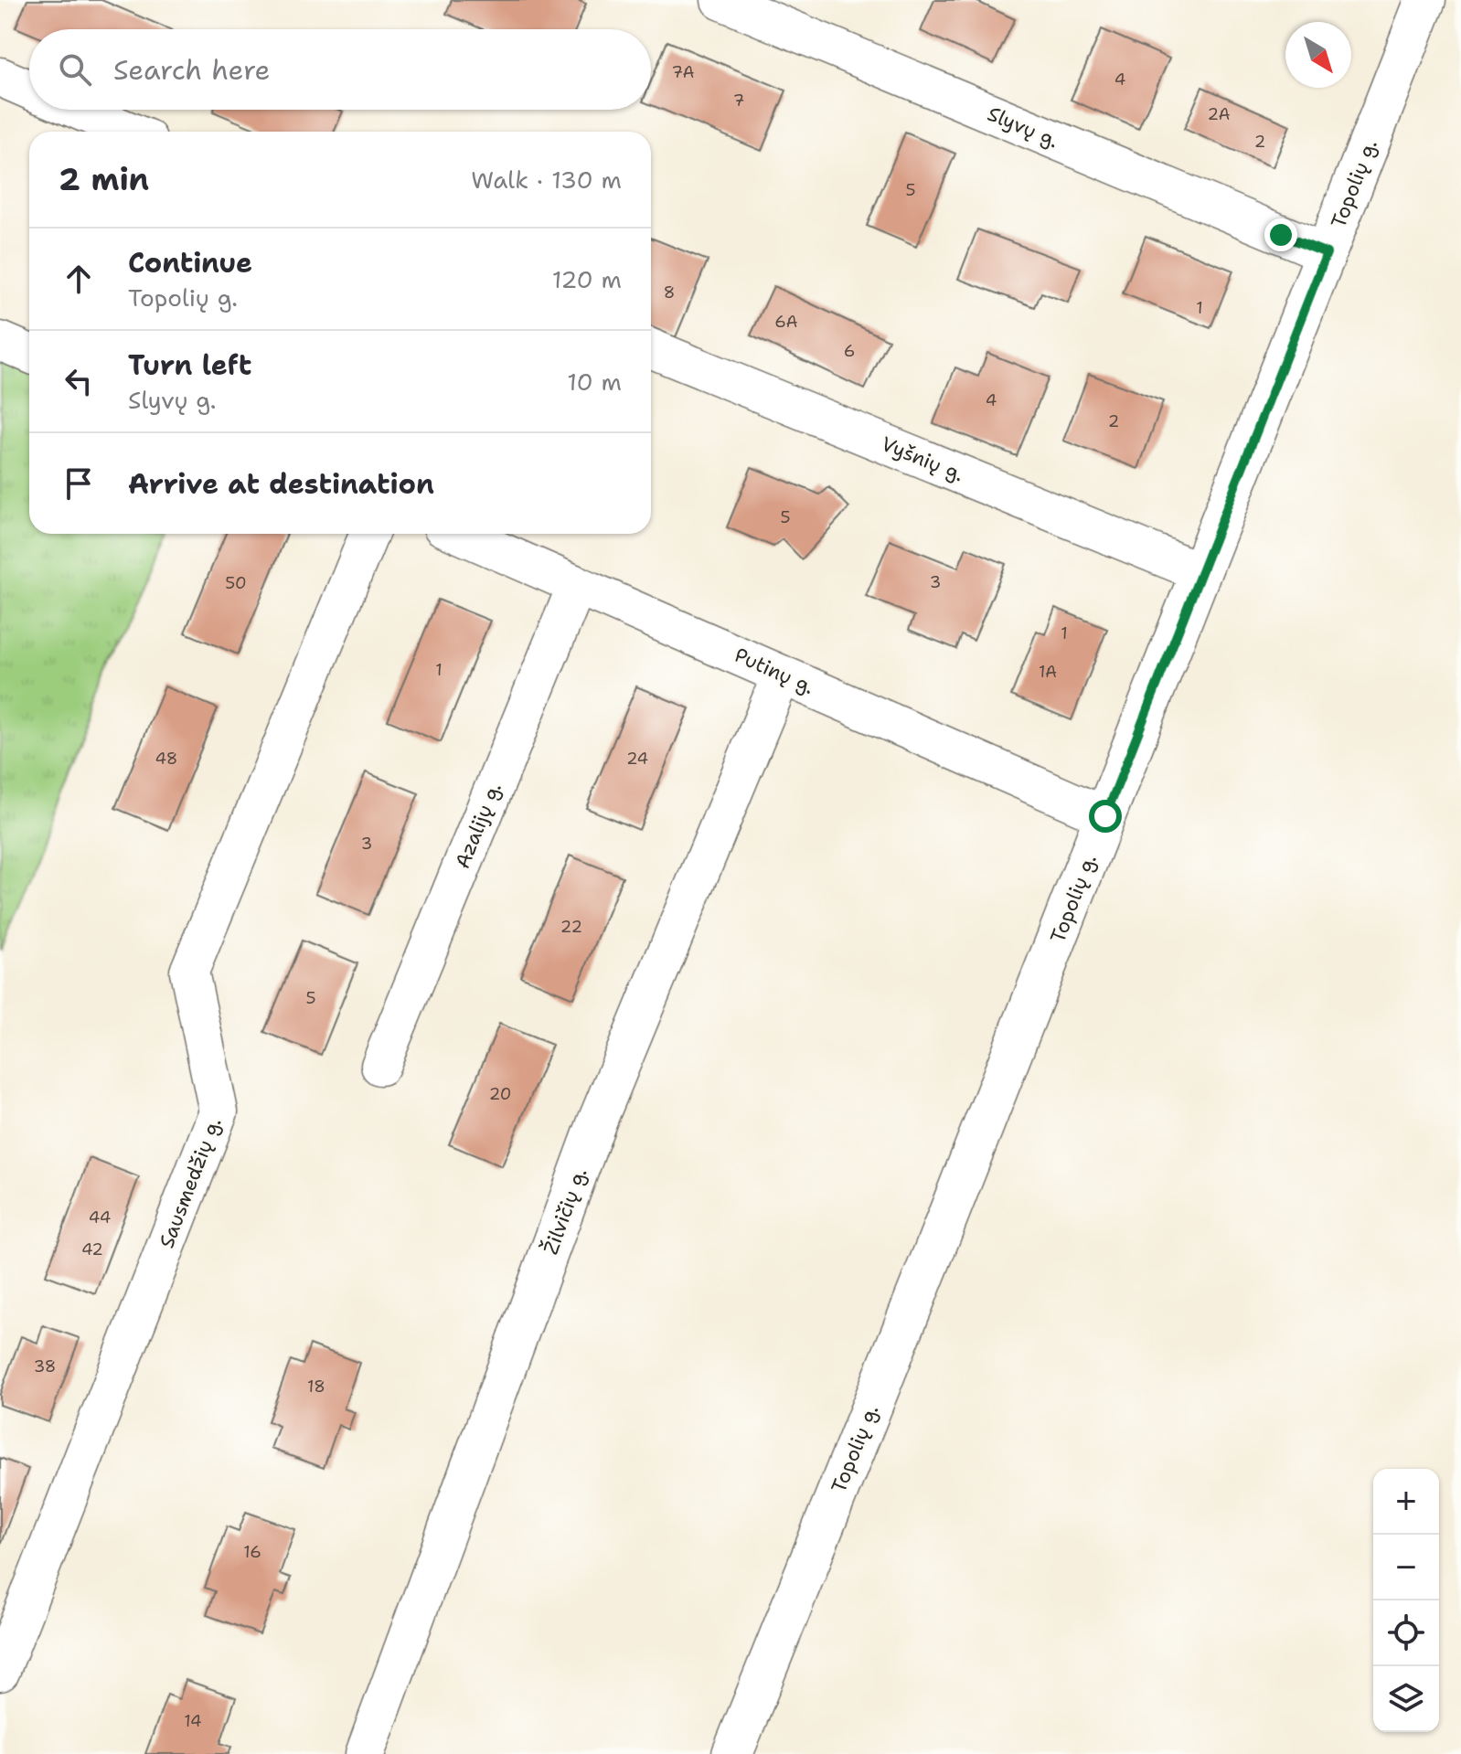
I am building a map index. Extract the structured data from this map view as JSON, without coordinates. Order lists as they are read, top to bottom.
{
  "streets": {
    "street": [
      "Slyvų g.",
      "Topolių g.",
      "Vyšnių g.",
      "Putinų g.",
      "Azalijų g.",
      "Sausmedžių g.",
      "Žilvičių g."
    ]
  },
  "crossings": [
    ["Slyvų g.", "Topolių g."],
    ["Topolių g.", "Vyšnių g."],
    ["Topolių g.", "Putinų g."],
    ["Putinų g.", "Azalijų g."],
    ["Putinų g.", "Žilvičių g."]
  ],
  "house_numbers": [
    "7A",
    "4",
    "7",
    "2A",
    "2",
    "5",
    "8",
    "1",
    "6A",
    "6",
    "4",
    "2",
    "5",
    "3",
    "50",
    "1",
    "1",
    "1A",
    "48",
    "24",
    "3",
    "22",
    "5",
    "20",
    "44",
    "42",
    "38",
    "18",
    "16",
    "14"
  ],
  "north": "bottom right",
  "page": {
    "search": "Search here",
    "heading": ["2 min", "Walk · 130 m"],
    "list": [
      ["Continue", "Topolių g.", "120 m"],
      ["Turn left", "Slyvų g.", "10 m"],
      "Arrive at destination"
    ],
    "map_buttons": ["+", "−"]
  }
}
